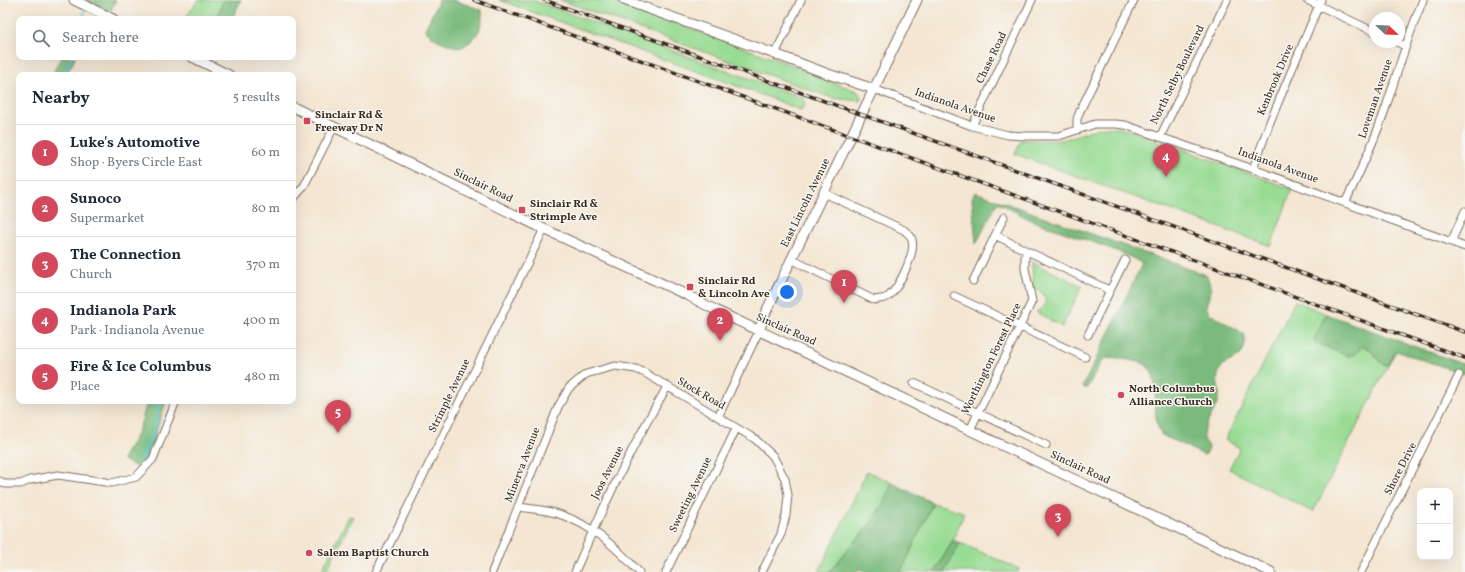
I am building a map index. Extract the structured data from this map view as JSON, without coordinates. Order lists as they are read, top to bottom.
{
  "streets": {
    "main road": ["Indianola Avenue", "Sinclair Road", "East Lincoln Avenue"],
    "street": [
      "Chase Road",
      "North Selby Boulevard",
      "Kenbrook Drive",
      "Loveman Avenue",
      "Worthington Forest Place",
      "Stock Road",
      "Strimple Avenue",
      "Minerva Avenue",
      "Shore Drive",
      "Joos Avenue",
      "Sweeting Avenue"
    ]
  },
  "crossings": [
    ["Chase Road", "Indianola Avenue"],
    ["North Selby Boulevard", "Indianola Avenue"],
    ["Kenbrook Drive", "Indianola Avenue"],
    ["Loveman Avenue", "Indianola Avenue"],
    ["Indianola Avenue", "East Lincoln Avenue"],
    ["Sinclair Road", "East Lincoln Avenue"],
    ["Sinclair Road", "Worthington Forest Place"],
    ["Sinclair Road", "Strimple Avenue"],
    ["East Lincoln Avenue", "Stock Road"],
    ["Stock Road", "Minerva Avenue"],
    ["Stock Road", "Joos Avenue"],
    ["Stock Road", "Sweeting Avenue"]
  ],
  "places": {
    "transit": ["Sinclair Rd & Freeway Dr N", "Sinclair Rd & Strimple Ave", "Sinclair Rd & Lincoln Ave"],
    "other": ["North Columbus Alliance Church", "Salem Baptist Church"]
  },
  "north": "bottom right",
  "page": {
    "search": "Search here",
    "heading": ["Nearby", "5 results"],
    "list": [
      {
        "mark": "1",
        "name": "Luke's Automotive",
        "note": "Shop · Byers Circle East",
        "value": "60 m"
      },
      {
        "mark": "2",
        "name": "Sunoco",
        "note": "Supermarket",
        "value": "80 m"
      },
      {
        "mark": "3",
        "name": "The Connection",
        "note": "Church",
        "value": "370 m"
      },
      {
        "mark": "4",
        "name": "Indianola Park",
        "note": "Park · Indianola Avenue",
        "value": "400 m"
      },
      {
        "mark": "5",
        "name": "Fire & Ice Columbus",
        "note": "Place",
        "value": "480 m"
      }
    ],
    "pins": [
      "4",
      "1",
      "2",
      "5",
      "3"
    ],
    "map_buttons": ["+", "−"]
  }
}
